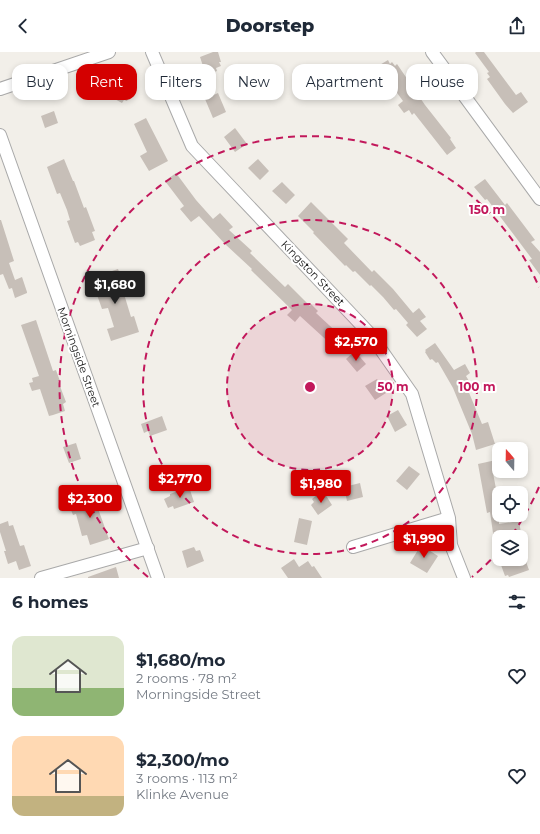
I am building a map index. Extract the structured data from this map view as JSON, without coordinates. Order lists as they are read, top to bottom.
{
  "streets": {
    "street": ["Kingston Street", "Morningside Street"]
  },
  "north": "top",
  "page": {
    "header": "Doorstep",
    "chip": [
      "Buy",
      "Rent",
      "Filters",
      "New",
      "Apartment",
      "House"
    ],
    "price": [
      "$1,680",
      "$2,570",
      "$2,770",
      "$1,980",
      "$2,300",
      "$1,990"
    ],
    "heading": "6 homes",
    "list": [
      {
        "name": "$1,680/mo",
        "note": "2 rooms · 78 m² · Morningside Street"
      },
      {
        "name": "$2,300/mo",
        "note": "3 rooms · 113 m² · Klinke Avenue"
      }
    ]
  },
  "rings": ["150 m", "50 m", "100 m"]
}
